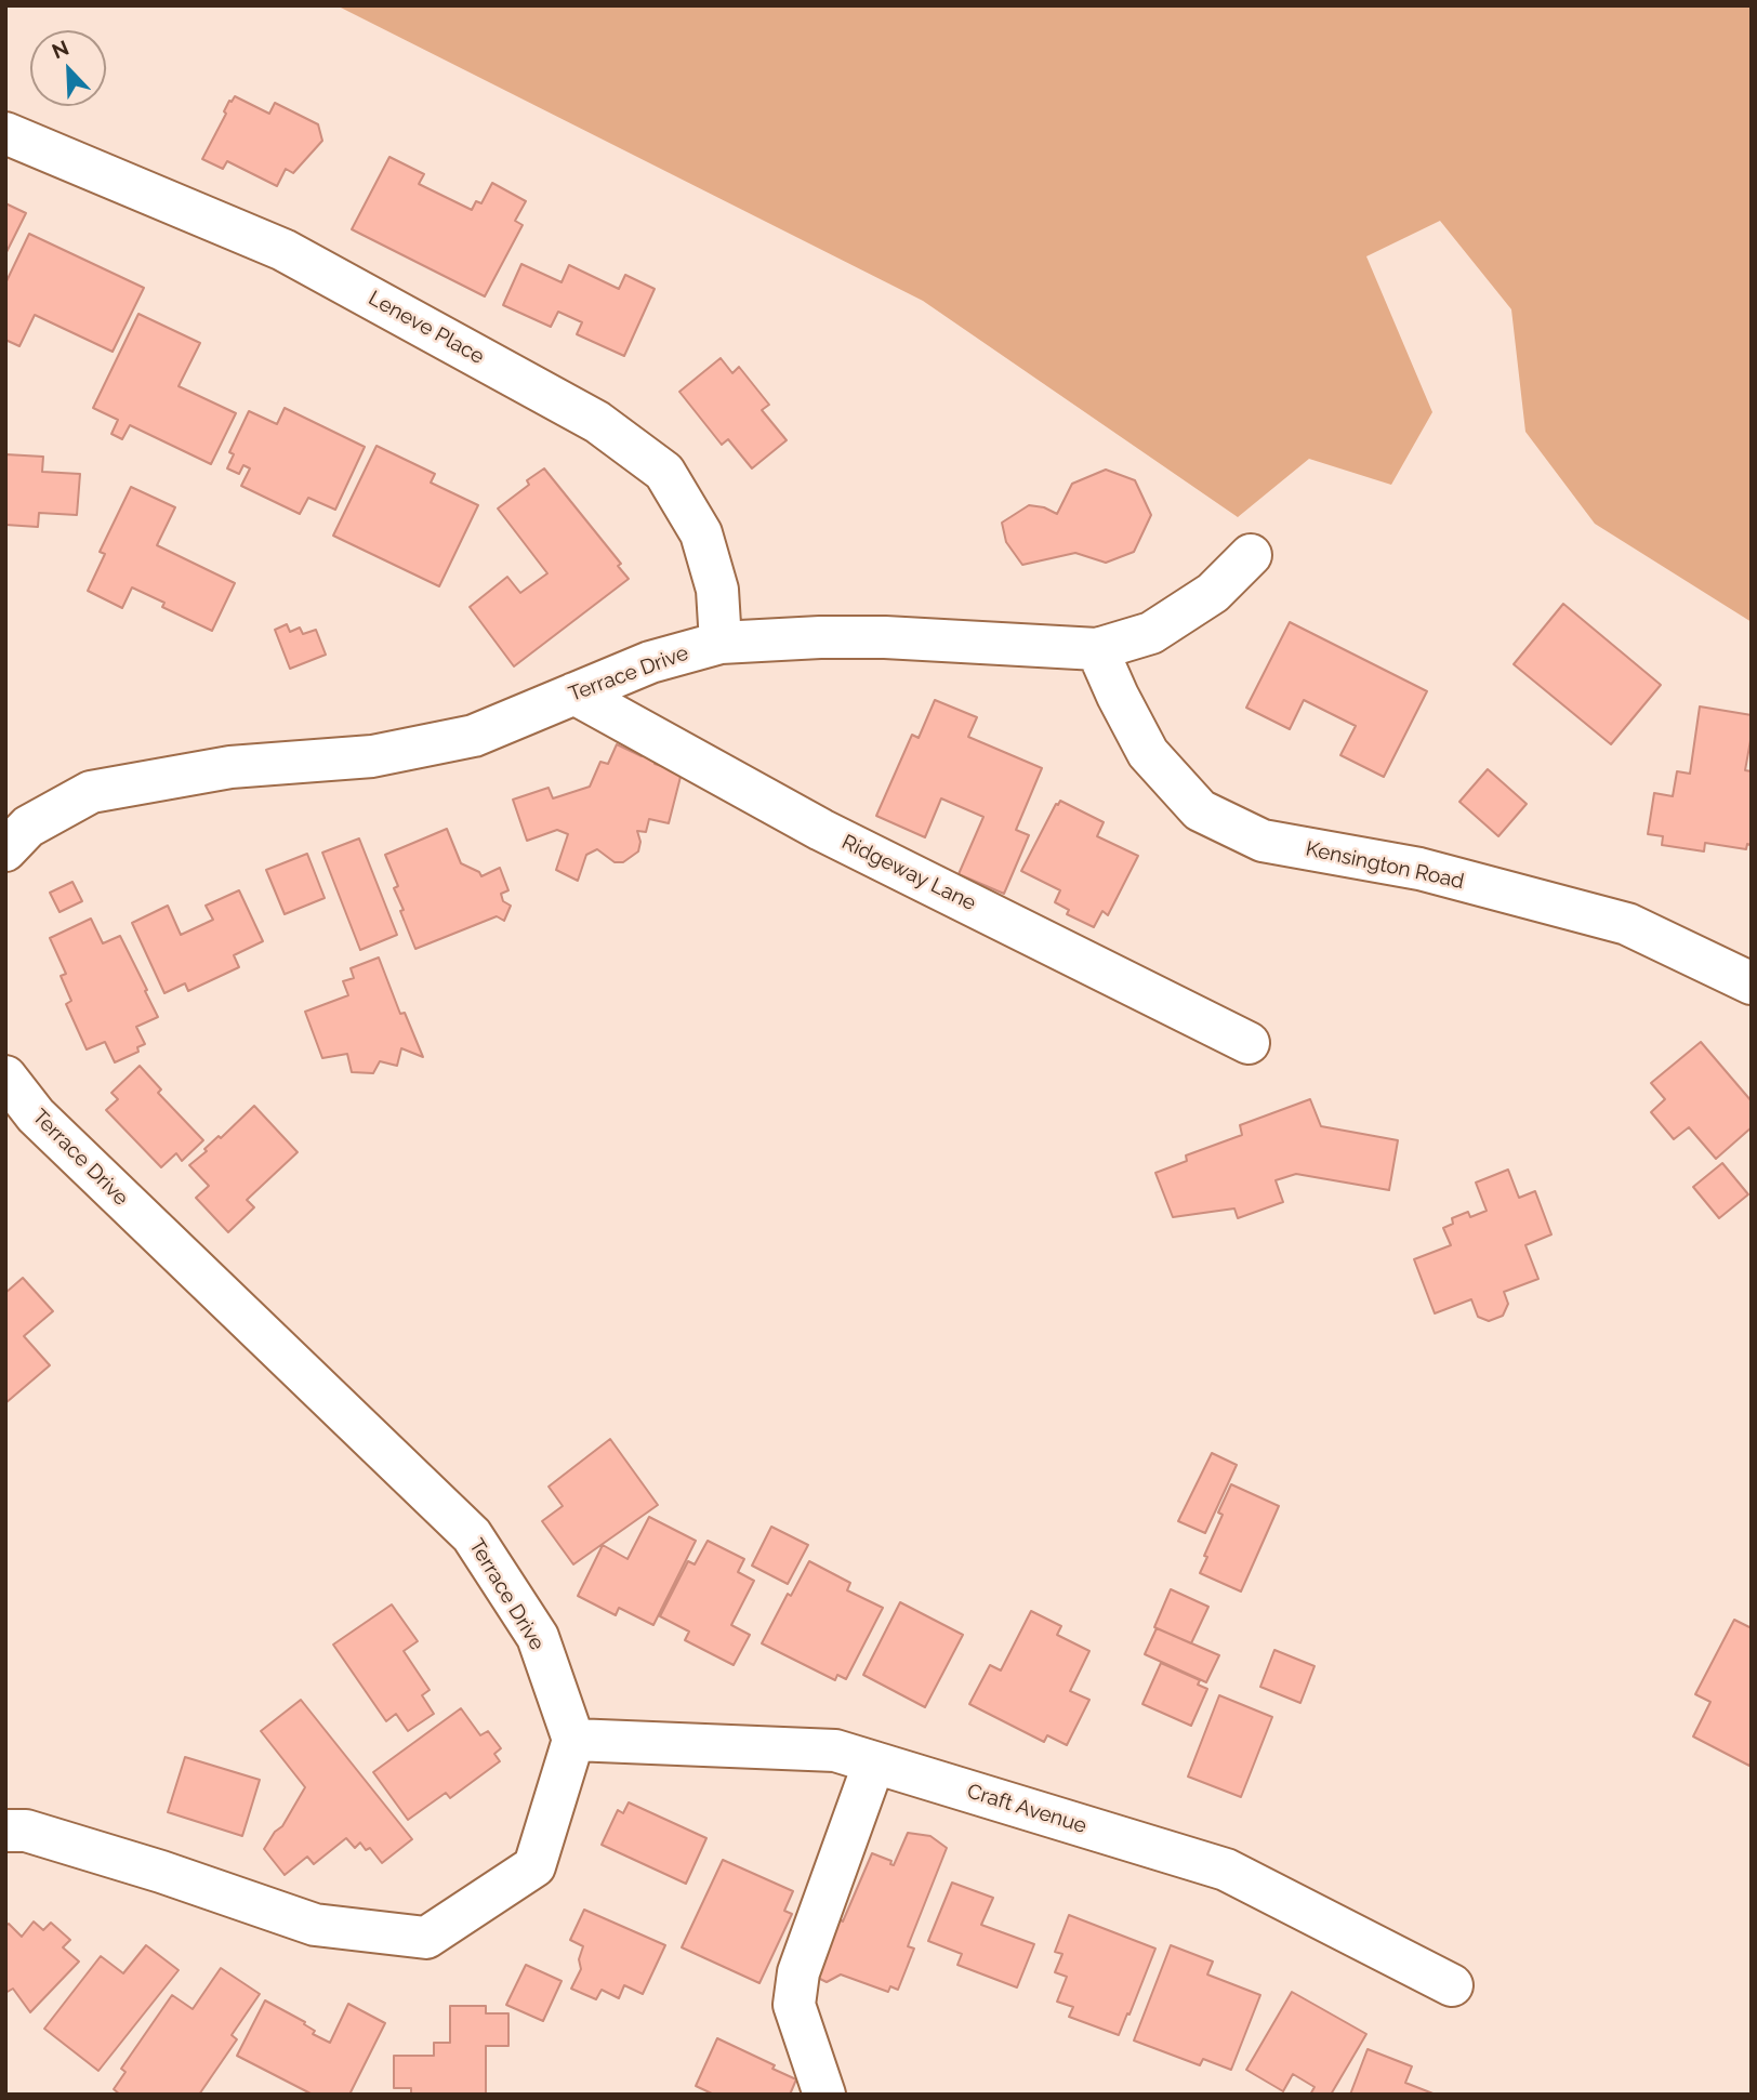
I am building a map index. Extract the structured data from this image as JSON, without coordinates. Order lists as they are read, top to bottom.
{
  "streets": {
    "street": [
      "Leneve Place",
      "Terrace Drive",
      "Kensington Road",
      "Ridgeway Lane",
      "Craft Avenue"
    ]
  },
  "crossings": [
    ["Leneve Place", "Terrace Drive"],
    ["Terrace Drive", "Kensington Road"],
    ["Terrace Drive", "Ridgeway Lane"],
    ["Terrace Drive", "Craft Avenue"]
  ],
  "north": "top left"
}
